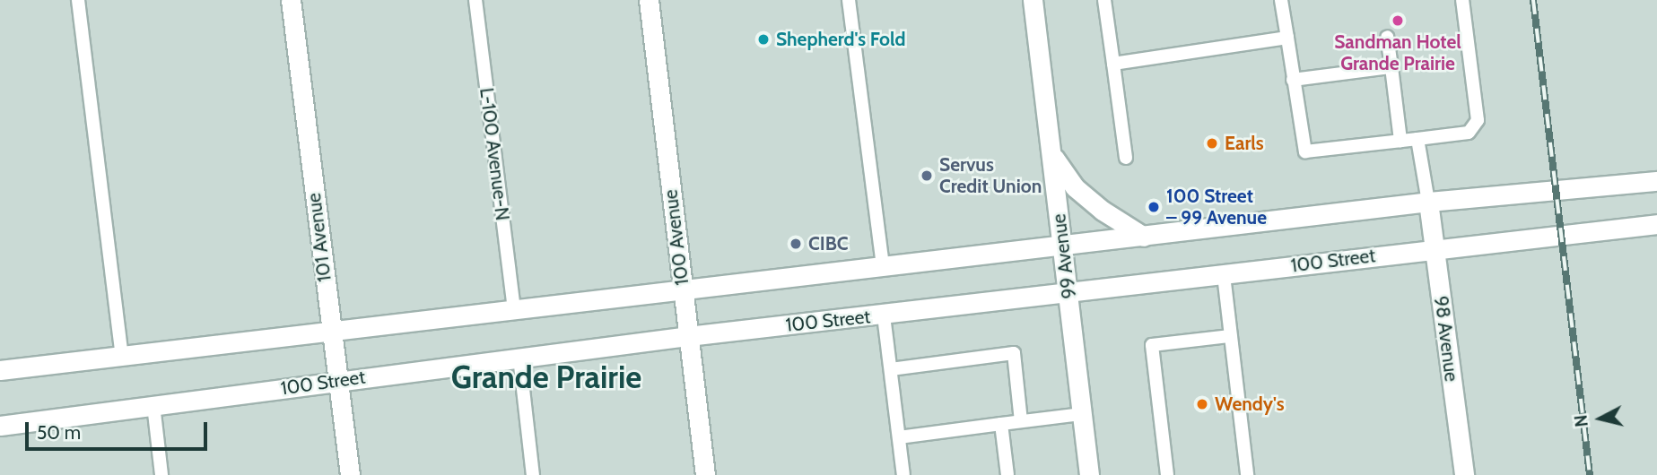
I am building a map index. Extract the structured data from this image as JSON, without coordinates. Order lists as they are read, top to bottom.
{
  "streets": {
    "main road": [
      "101 Avenue",
      "100 Avenue",
      "99 Avenue",
      "100 Street",
      "98 Avenue"
    ],
    "lane": ["L-100 Avenue-N"]
  },
  "crossings": [
    ["101 Avenue", "100 Street"],
    ["100 Avenue", "100 Street"],
    ["99 Avenue", "100 Street"],
    ["100 Street", "98 Avenue"]
  ],
  "districts": ["Grande Prairie"],
  "places": [
    "Sandman Hotel Grande Prairie",
    "Shepherd's Fold",
    "Earls",
    "Servus Credit Union",
    "100 Street – 99 Avenue",
    "CIBC",
    "Wendy's"
  ],
  "scale_bar": "50 m",
  "north": "left"
}
